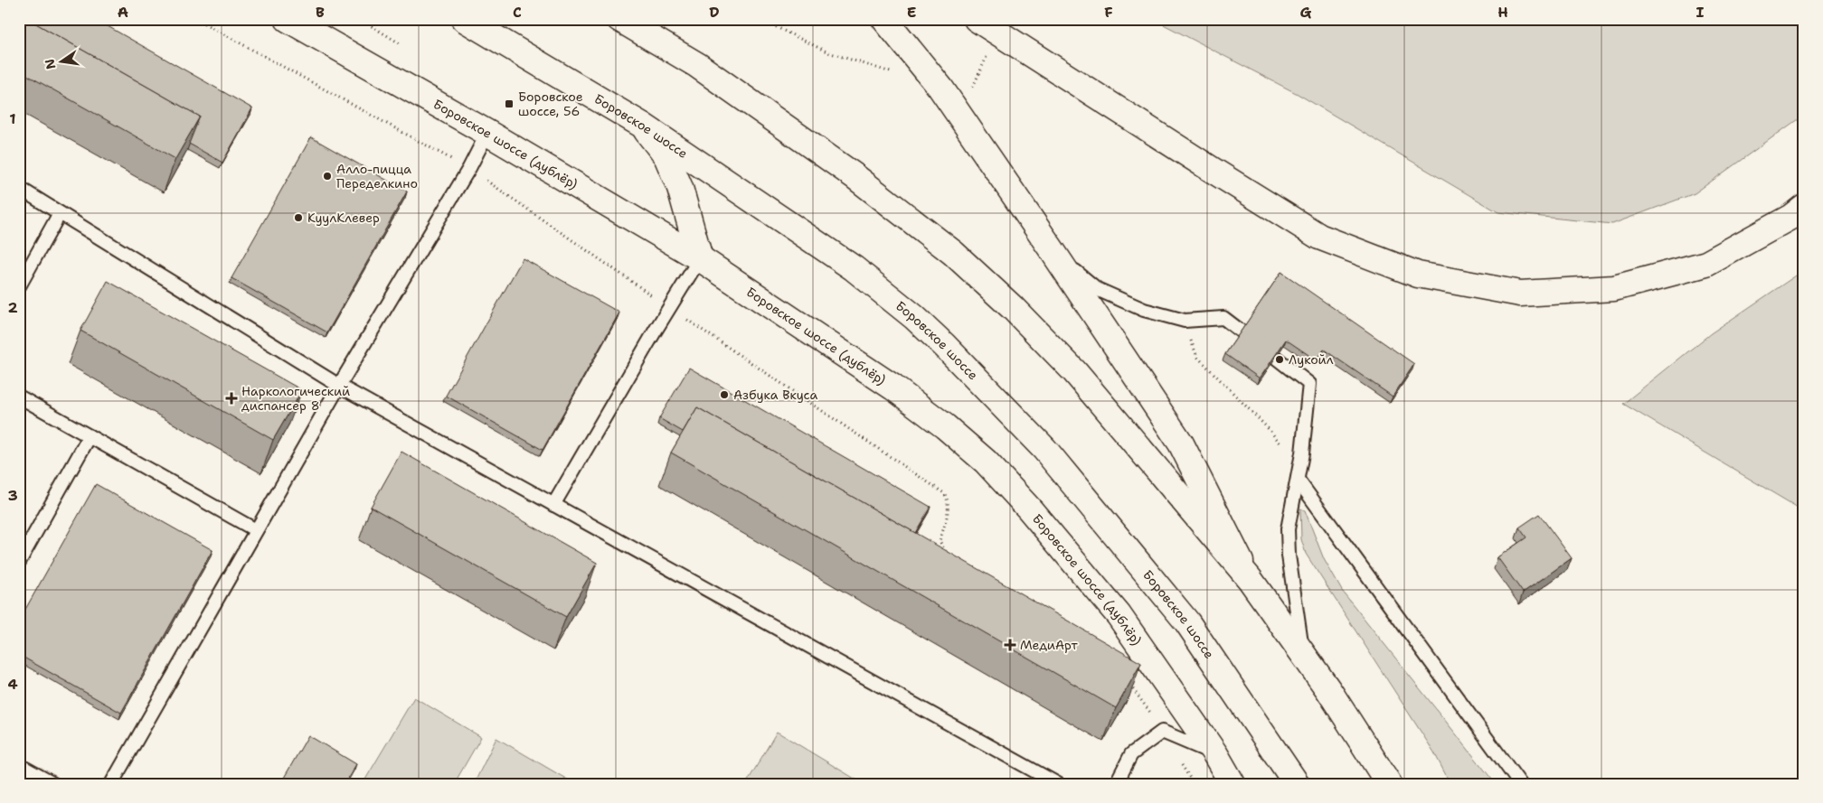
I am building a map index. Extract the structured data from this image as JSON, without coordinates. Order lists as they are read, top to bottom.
{
  "streets": {
    "main road": ["Боровское шоссе", "Боровское шоссе (дублёр)"]
  },
  "places": {
    "transit": ["Боровское шоссе, 56"],
    "other": [
      "Алло-пицца Переделкино",
      "КуулКлевер",
      "Лукойл",
      "Азбука Вкуса"
    ],
    "health": ["Наркологический диспансер 8", "МедиАрт"]
  },
  "north": "left",
  "grid": {
    "columns": [
      "A",
      "B",
      "C",
      "D",
      "E",
      "F",
      "G",
      "H",
      "I"
    ],
    "rows": [
      "1",
      "2",
      "3",
      "4"
    ]
  }
}
